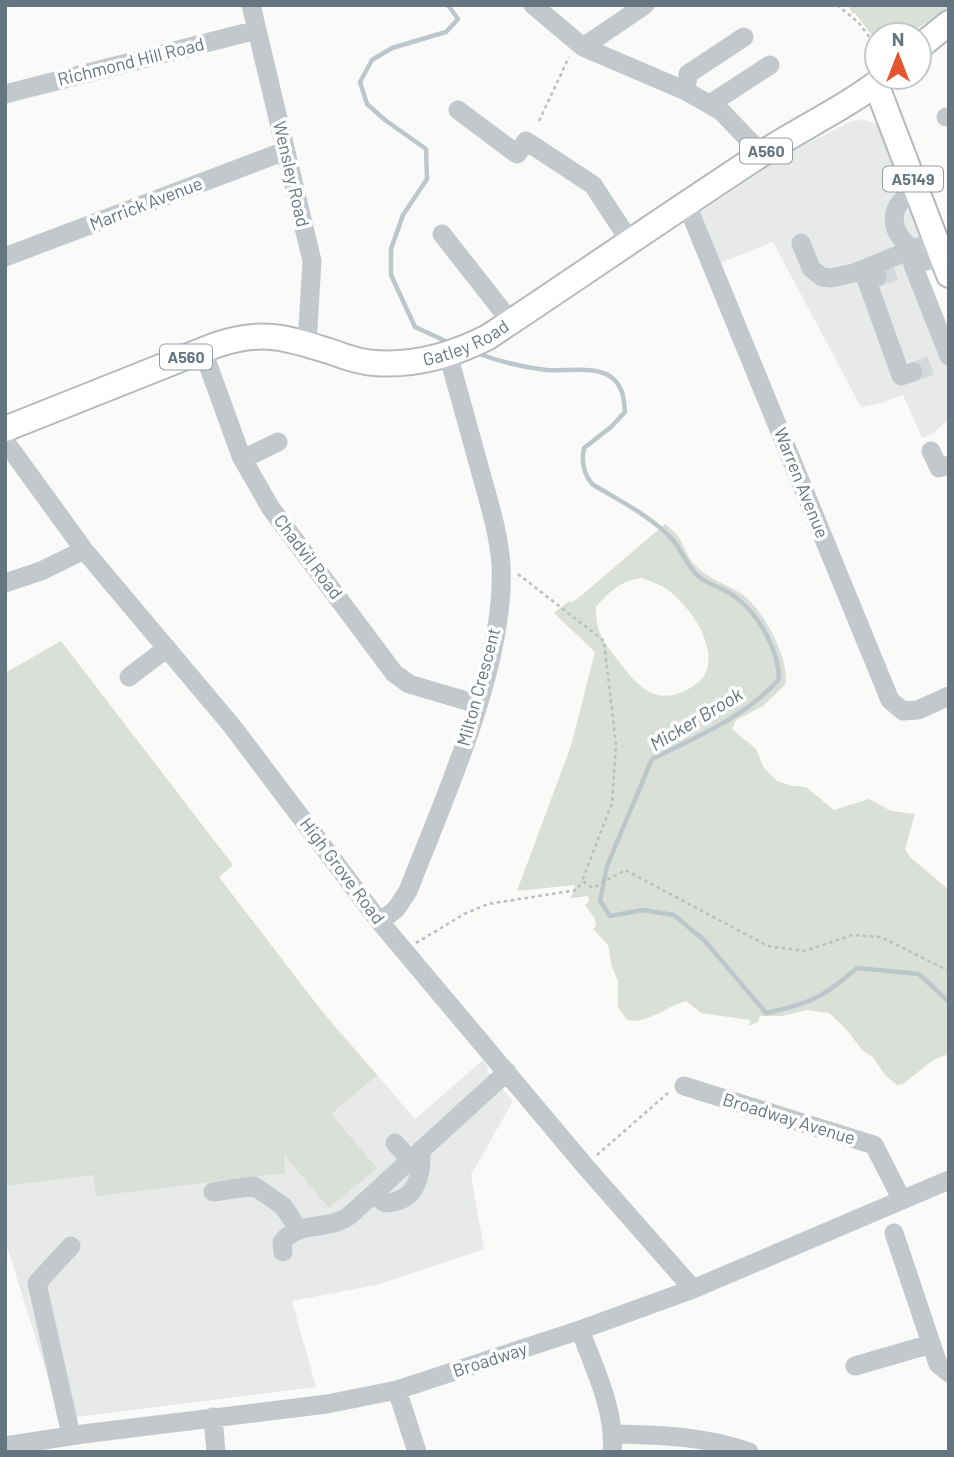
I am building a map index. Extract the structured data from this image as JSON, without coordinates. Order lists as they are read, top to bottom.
{
  "streets": {
    "main road": ["A560", "A5149", "Gatley Road"],
    "street": [
      "Richmond Hill Road",
      "Wensley Road",
      "Marrick Avenue",
      "Warren Avenue",
      "Chadvil Road",
      "Milton Crescent",
      "High Grove Road",
      "Broadway Avenue",
      "Broadway"
    ]
  },
  "crossings": [
    ["Richmond Hill Road", "Wensley Road"],
    ["Wensley Road", "Marrick Avenue"],
    ["Wensley Road", "Gatley Road"],
    ["Gatley Road", "Warren Avenue"],
    ["Gatley Road", "Chadvil Road"],
    ["Gatley Road", "Milton Crescent"],
    ["Chadvil Road", "Milton Crescent"],
    ["Milton Crescent", "High Grove Road"],
    ["High Grove Road", "Broadway"],
    ["Broadway Avenue", "Broadway"]
  ],
  "water": ["Micker Brook"],
  "north": "top"
}
